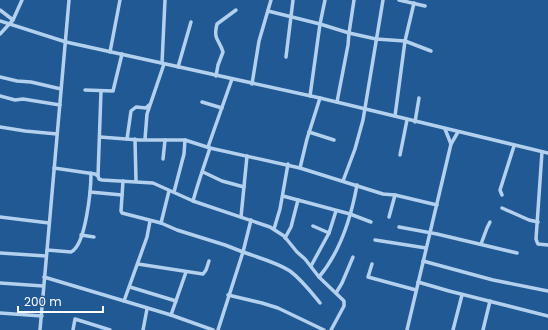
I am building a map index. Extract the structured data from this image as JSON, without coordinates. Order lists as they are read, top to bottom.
{
  "scale_bar": "200 m"
}
